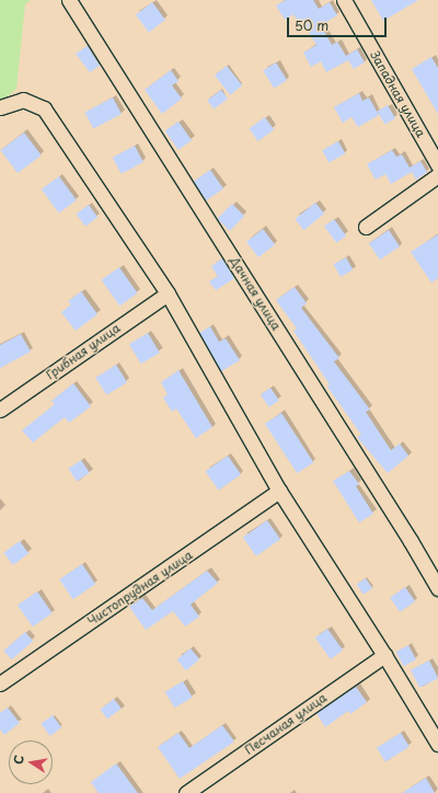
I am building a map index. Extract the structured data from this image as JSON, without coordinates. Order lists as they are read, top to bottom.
{
  "streets": {
    "street": [
      "Западная улица",
      "Дачная улица",
      "Грибная улица",
      "Чистопрудная улица",
      "Песчаная улица"
    ]
  },
  "scale_bar": "50 m",
  "north": "left"
}
